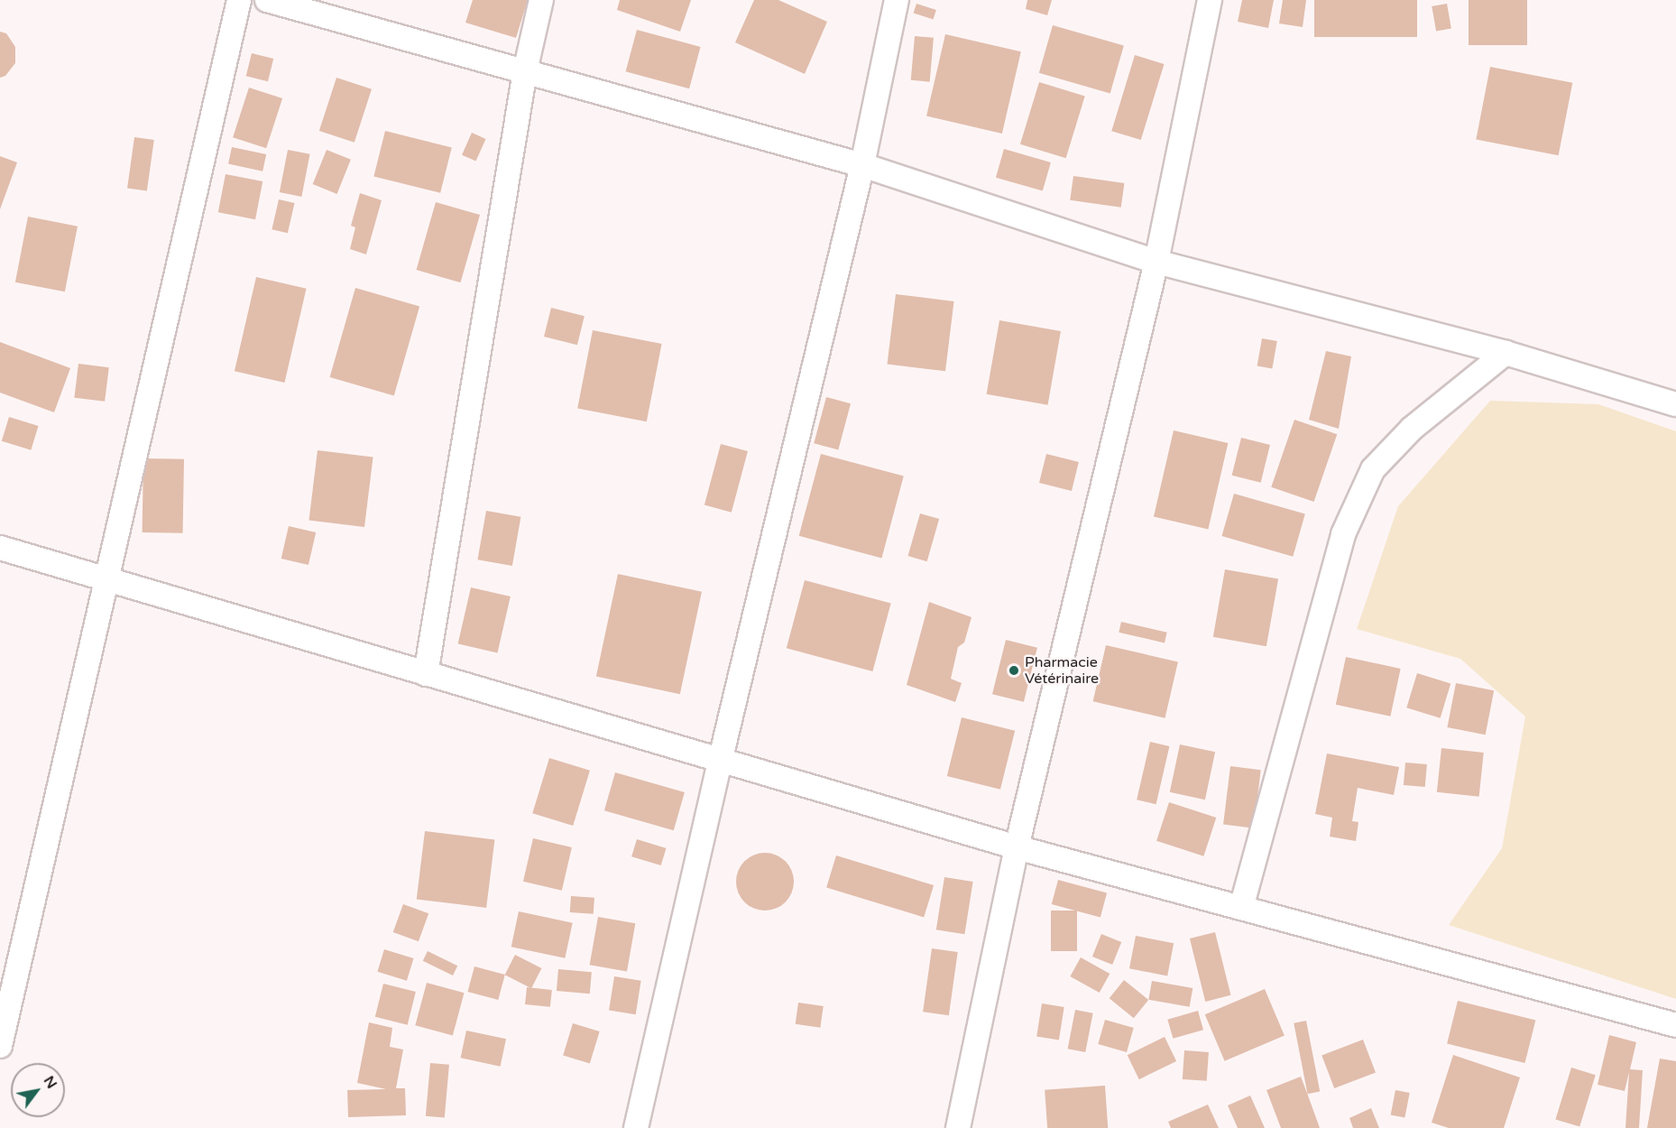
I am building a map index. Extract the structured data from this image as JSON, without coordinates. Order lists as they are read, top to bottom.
{
  "places": ["Pharmacie Vétérinaire"],
  "north": "top right"
}
